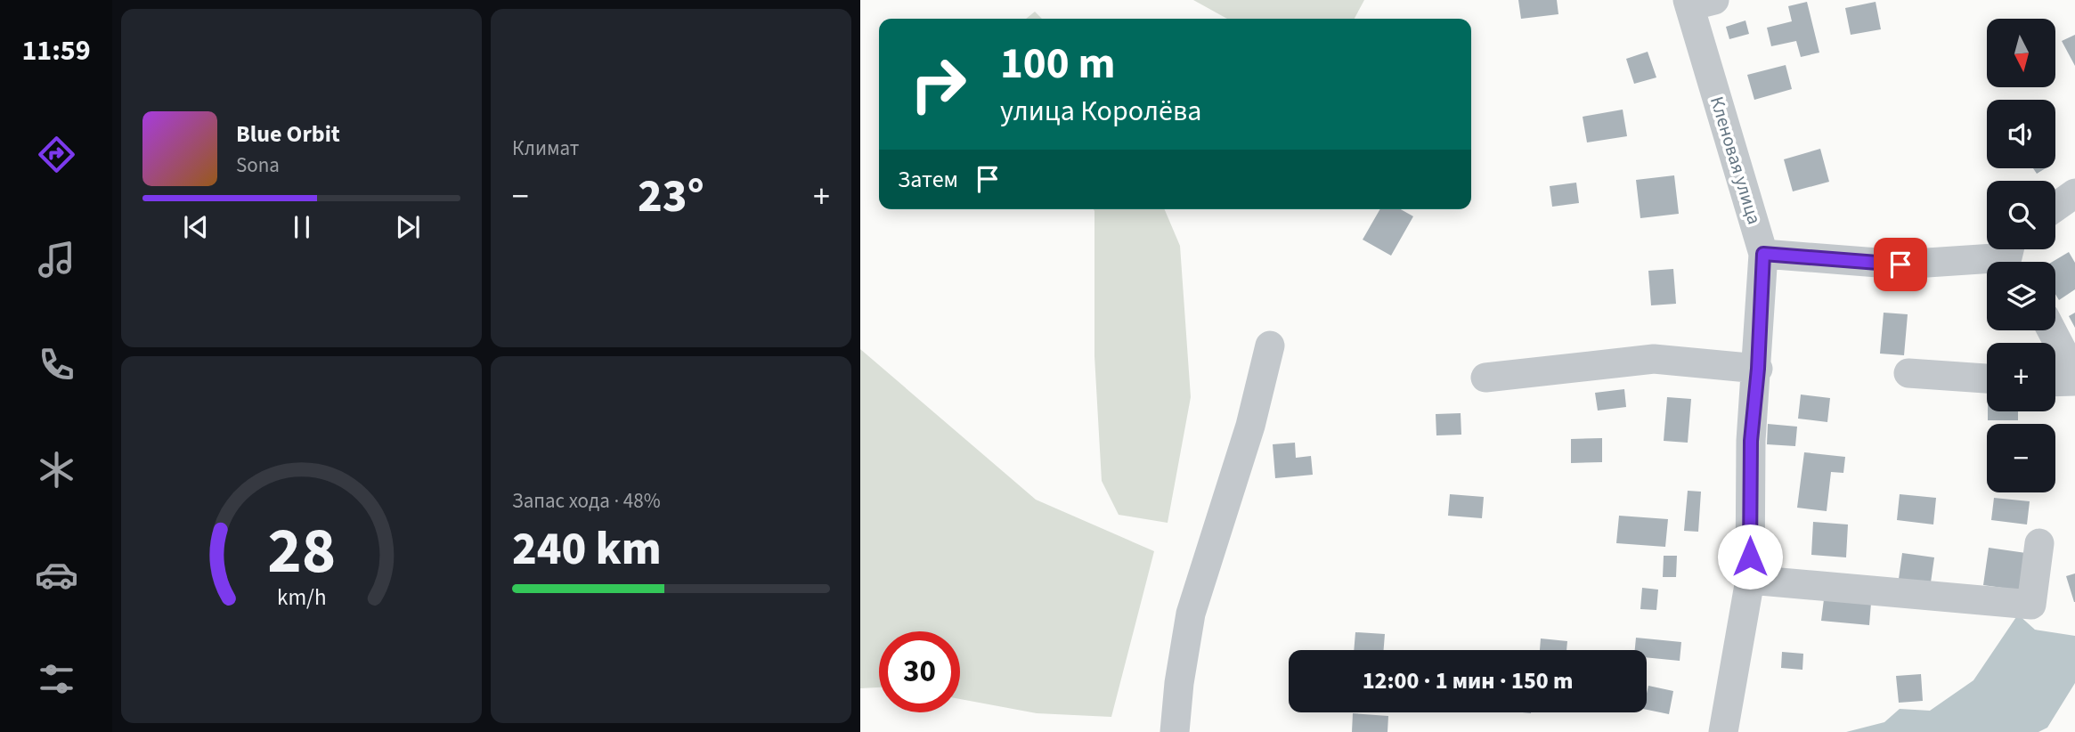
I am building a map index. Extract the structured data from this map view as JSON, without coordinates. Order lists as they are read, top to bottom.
{
  "streets": {
    "street": ["Кленовая улица"]
  },
  "north": "bottom",
  "page": {
    "tabs": "11:59",
    "tile": [
      "Климат",
      ["Запас хода · 48%", "240 km"]
    ],
    "map_buttons": ["+", "−"],
    "turn": ["100 m", "улица Королёва"],
    "song": ["Blue Orbit", "Sona"],
    "then": "Затем",
    "heat": ["−", "23°", "+"],
    "limit": "30",
    "trip": "12:00 · 1 мин · 150 m",
    "gauge": ["28", "km/h"]
  }
}
